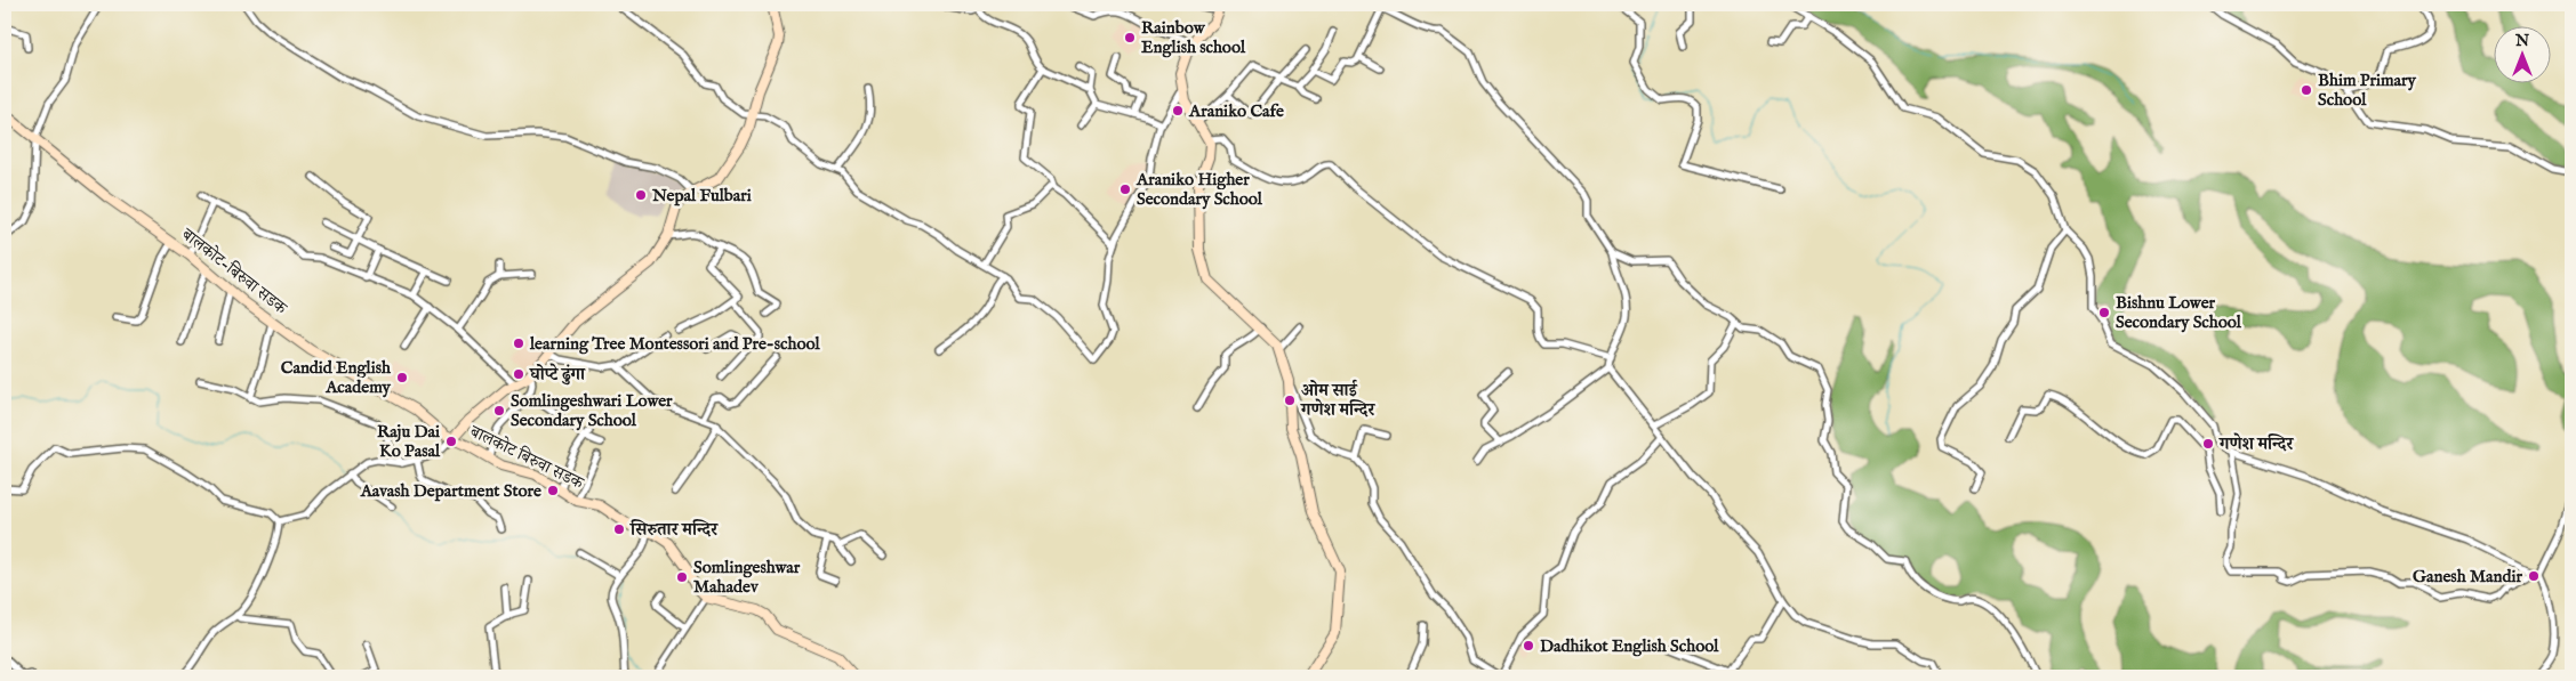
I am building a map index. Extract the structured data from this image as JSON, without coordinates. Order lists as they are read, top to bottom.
{
  "streets": {
    "street": ["बालकोट-बिरुवा सडक", "बालकोट बिरुवा सडक"]
  },
  "crossings": [
    ["बालकोट-बिरुवा सडक", "बालकोट बिरुवा सडक"]
  ],
  "places": [
    "Rainbow English school",
    "Bhim Primary School",
    "Araniko Cafe",
    "Araniko Higher Secondary School",
    "Nepal Fulbari",
    "Bishnu Lower Secondary School",
    "learning Tree Montessori and Pre-school",
    "घोप्टे ढुंगा",
    "Candid English Academy",
    "ओम साई गणेश मन्दिर",
    "Somlingeshwari Lower Secondary School",
    "Raju Dai Ko Pasal",
    "गणेश मन्दिर",
    "Aavash Department Store",
    "सिरुतार मन्दिर",
    "Ganesh Mandir",
    "Somlingeshwar Mahadev",
    "Dadhikot English School"
  ],
  "north": "top"
}
